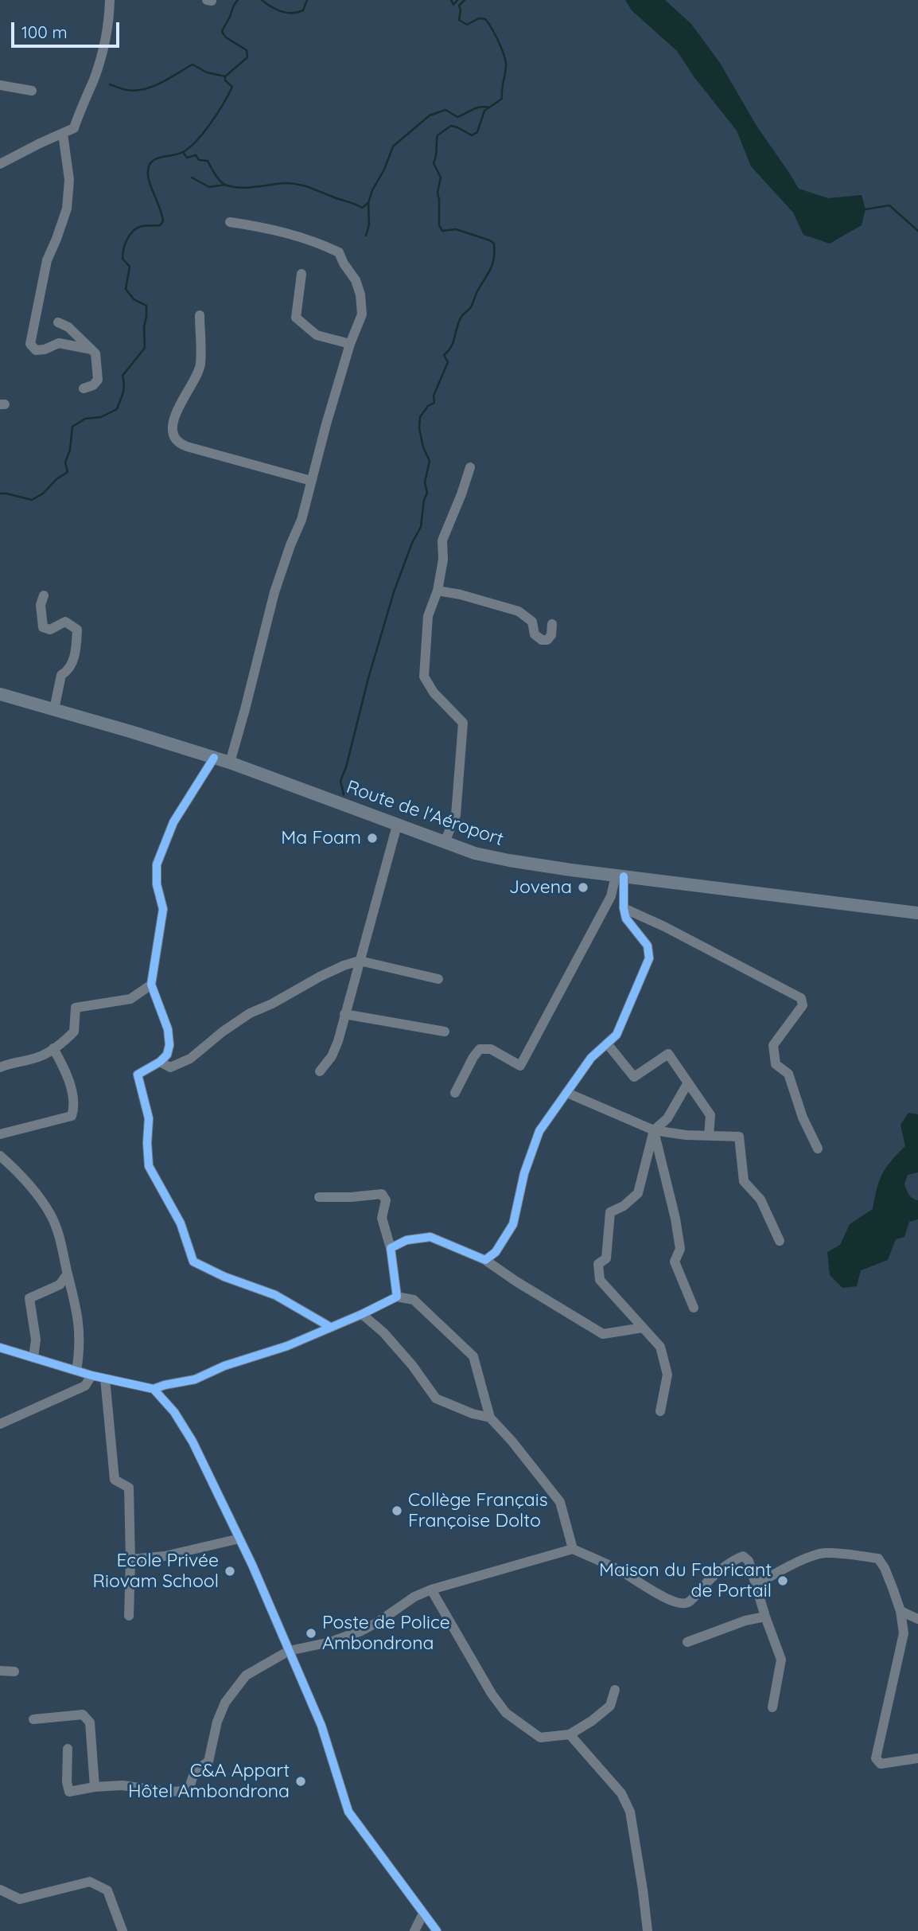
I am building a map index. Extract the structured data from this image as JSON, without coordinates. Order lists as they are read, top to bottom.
{
  "streets": {
    "main road": ["Route de l'Aéroport"]
  },
  "places": [
    "Ma Foam",
    "Jovena",
    "Collège Français Françoise Dolto",
    "Ecole Privée Riovam School",
    "Maison du Fabricant de Portail",
    "Poste de Police Ambondrona",
    "C&A Appart Hôtel Ambondrona"
  ],
  "scale_bar": "100 m"
}
